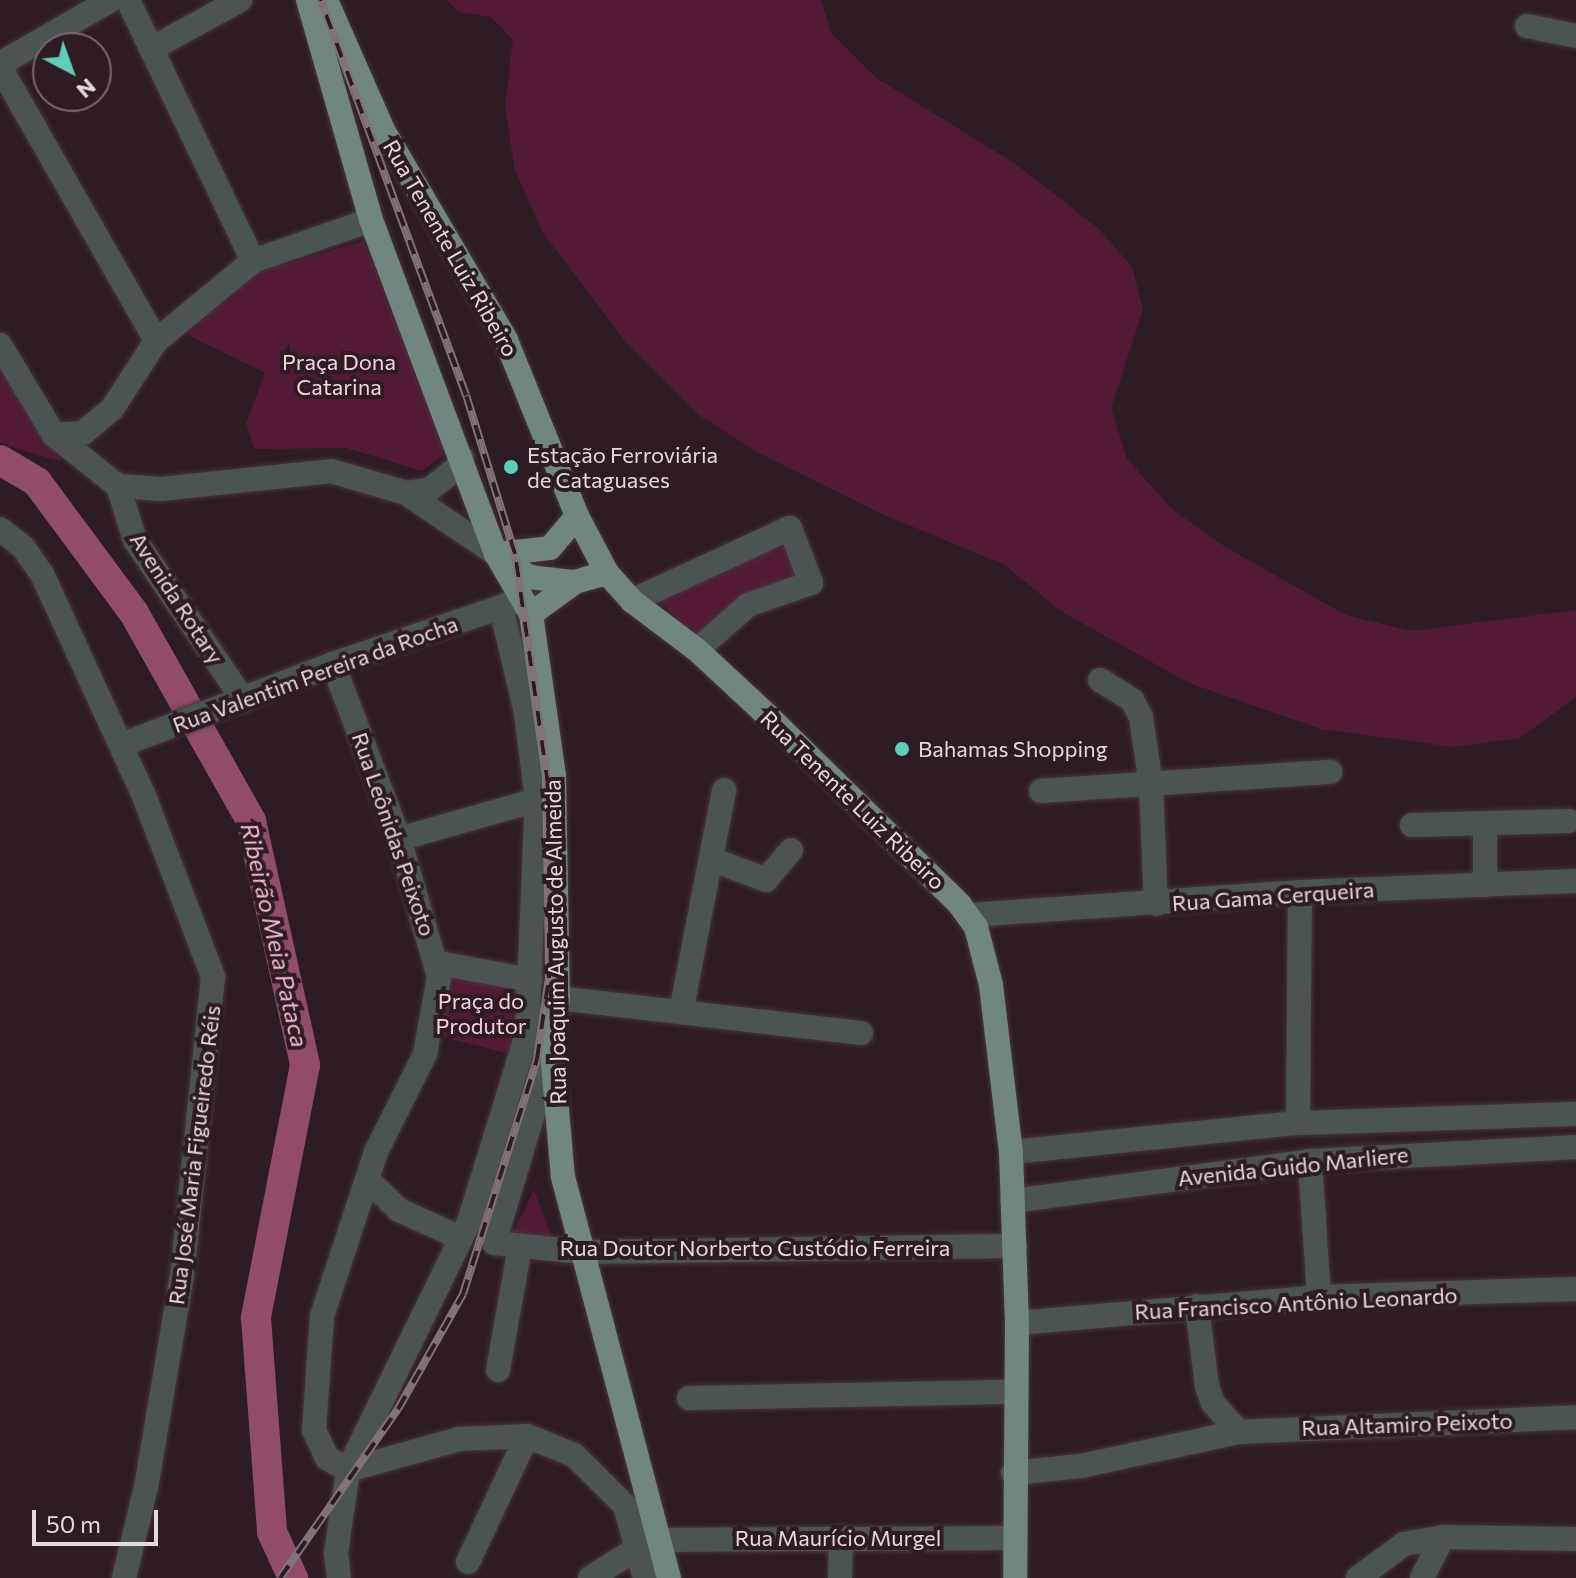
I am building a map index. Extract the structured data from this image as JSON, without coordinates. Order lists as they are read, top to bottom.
{
  "streets": {
    "main road": ["Rua Tenente Luiz Ribeiro", "Rua Joaquim Augusto de Almeida"],
    "street": [
      "Avenida Rotary",
      "Rua Valentim Pereira da Rocha",
      "Rua Leônidas Peixoto",
      "Rua Gama Cerqueira",
      "Rua José Maria Figueiredo Réis",
      "Avenida Guido Marliere",
      "Rua Doutor Norberto Custódio Ferreira",
      "Rua Francisco Antônio Leonardo",
      "Rua Altamiro Peixoto",
      "Rua Maurício Murgel"
    ]
  },
  "crossings": [
    ["Rua Tenente Luiz Ribeiro", "Rua Gama Cerqueira"],
    ["Rua Tenente Luiz Ribeiro", "Avenida Guido Marliere"],
    ["Rua Tenente Luiz Ribeiro", "Rua Doutor Norberto Custódio Ferreira"],
    ["Rua Tenente Luiz Ribeiro", "Rua Francisco Antônio Leonardo"],
    ["Rua Tenente Luiz Ribeiro", "Rua Altamiro Peixoto"],
    ["Rua Tenente Luiz Ribeiro", "Rua Maurício Murgel"],
    ["Avenida Rotary", "Rua Valentim Pereira da Rocha"],
    ["Rua Valentim Pereira da Rocha", "Rua Leônidas Peixoto"],
    ["Rua Valentim Pereira da Rocha", "Rua Joaquim Augusto de Almeida"],
    ["Rua Valentim Pereira da Rocha", "Rua José Maria Figueiredo Réis"],
    ["Rua Joaquim Augusto de Almeida", "Rua Doutor Norberto Custódio Ferreira"],
    ["Rua Joaquim Augusto de Almeida", "Rua Maurício Murgel"]
  ],
  "water": ["Ribeirão Meia Pataca"],
  "parks": ["Praça Dona Catarina", "Praça do Produtor"],
  "places": ["Estação Ferroviária de Cataguases", "Bahamas Shopping"],
  "scale_bar": "50 m",
  "north": "bottom right"
}
